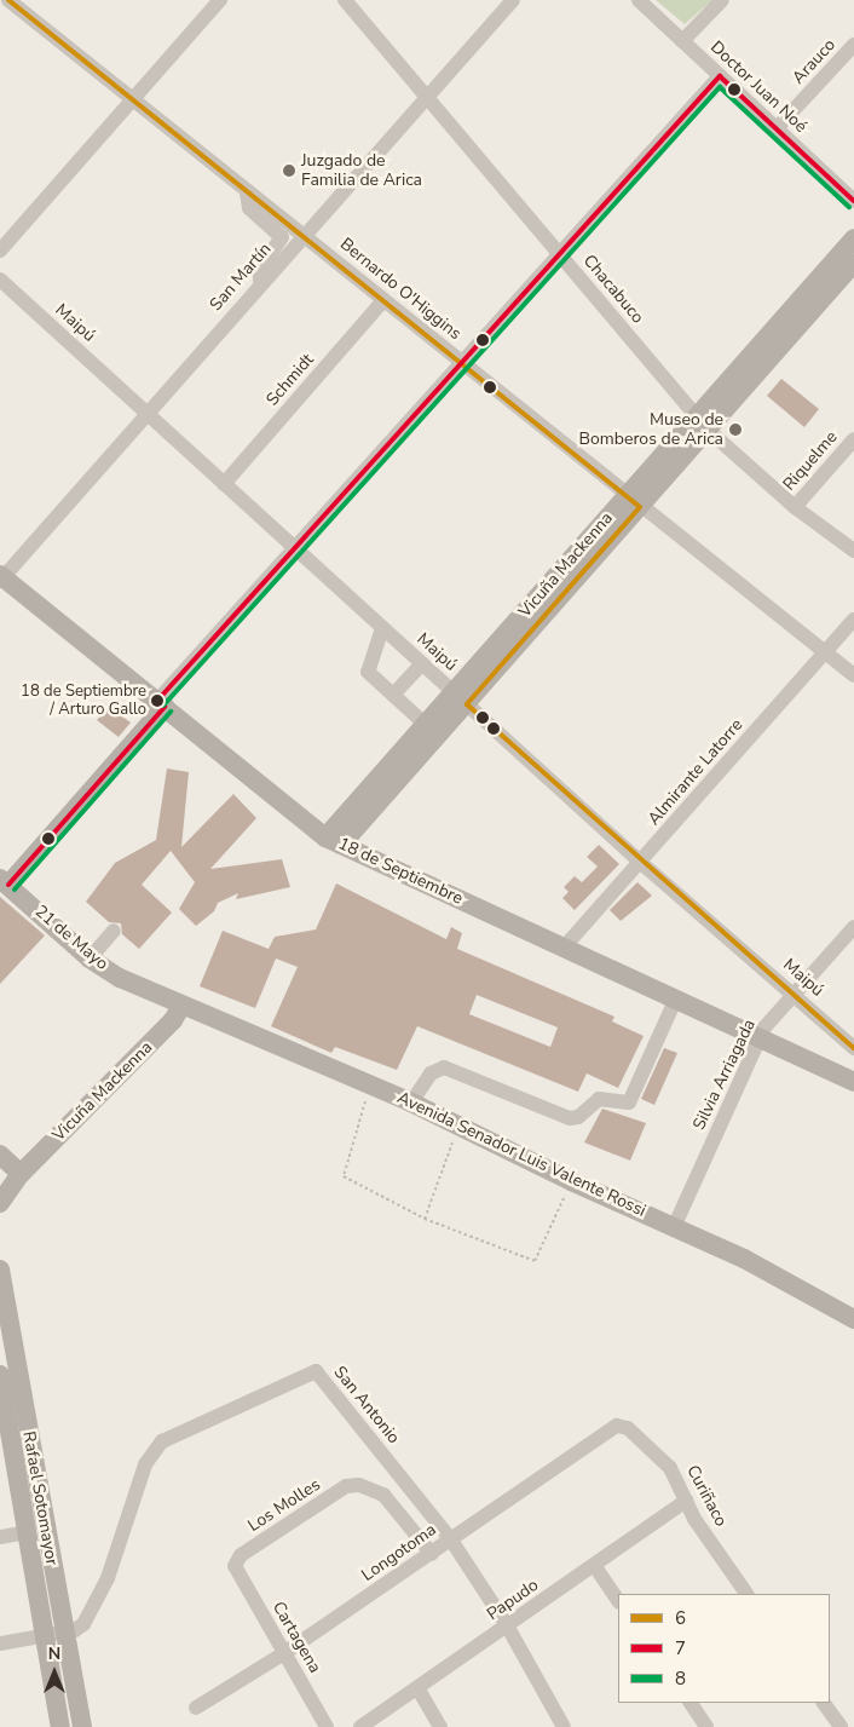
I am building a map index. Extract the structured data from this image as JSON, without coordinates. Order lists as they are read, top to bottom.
{
  "streets": {
    "main road": [
      "Vicuña Mackenna",
      "18 de Septiembre",
      "21 de Mayo",
      "Avenida Senador Luis Valente Rossi",
      "Rafael Sotomayor"
    ],
    "street": [
      "Arauco",
      "Doctor Juan Noé",
      "San Martín",
      "Bernardo O'Higgins",
      "Chacabuco",
      "Maipú",
      "Schmidt",
      "Riquelme",
      "Almirante Latorre",
      "Silvia Arriagada",
      "San Antonio",
      "Curiñaco",
      "Los Molles",
      "Longotoma",
      "Papudo",
      "Cartagena"
    ]
  },
  "crossings": [
    ["Arauco", "Doctor Juan Noé"],
    ["San Martín", "Bernardo O'Higgins"],
    ["San Martín", "Chacabuco"],
    ["San Martín", "Maipú"],
    ["San Martín", "18 de Septiembre"],
    ["Bernardo O'Higgins", "Schmidt"],
    ["Bernardo O'Higgins", "Vicuña Mackenna"],
    ["Bernardo O'Higgins", "Almirante Latorre"],
    ["Chacabuco", "Riquelme"],
    ["Chacabuco", "Vicuña Mackenna"],
    ["Maipú", "Schmidt"],
    ["Maipú", "Vicuña Mackenna"],
    ["Maipú", "Almirante Latorre"],
    ["Maipú", "Silvia Arriagada"],
    ["Vicuña Mackenna", "18 de Septiembre"],
    ["Vicuña Mackenna", "21 de Mayo"],
    ["Vicuña Mackenna", "Avenida Senador Luis Valente Rossi"],
    ["Almirante Latorre", "18 de Septiembre"],
    ["18 de Septiembre", "Silvia Arriagada"],
    ["21 de Mayo", "Avenida Senador Luis Valente Rossi"],
    ["Silvia Arriagada", "Avenida Senador Luis Valente Rossi"],
    ["San Antonio", "Rafael Sotomayor"],
    ["San Antonio", "Longotoma"],
    ["San Antonio", "Papudo"],
    ["Curiñaco", "Longotoma"],
    ["Curiñaco", "Papudo"],
    ["Los Molles", "Longotoma"],
    ["Los Molles", "Cartagena"],
    ["Longotoma", "Cartagena"]
  ],
  "places": ["Juzgado de Familia de Arica", "Museo de Bomberos de Arica", "18 de Septiembre / Arturo Gallo"],
  "lines": ["transit line 6", "transit line 7", "transit line 8"],
  "legend": ["6", "7", "8"],
  "north": "top"
}
